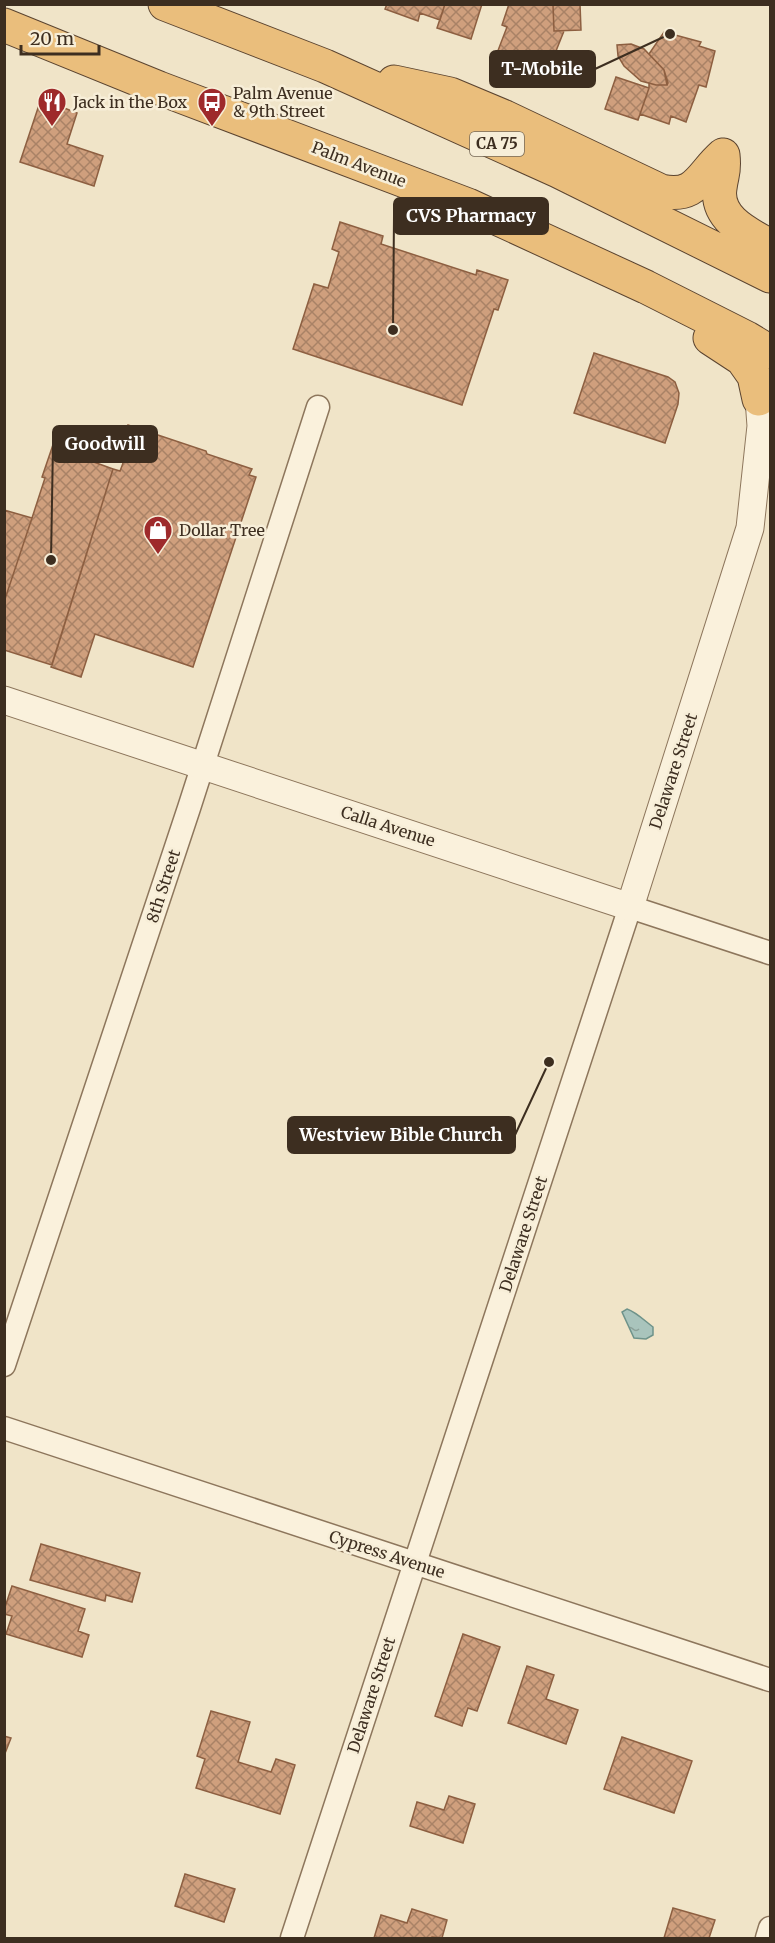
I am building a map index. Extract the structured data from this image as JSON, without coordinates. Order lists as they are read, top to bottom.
{
  "streets": {
    "highway": ["CA 75", "Palm Avenue"],
    "street": [
      "Delaware Street",
      "Calla Avenue",
      "8th Street",
      "Cypress Avenue"
    ]
  },
  "crossings": [
    ["Delaware Street", "Calla Avenue"],
    ["Delaware Street", "Cypress Avenue"],
    ["Calla Avenue", "8th Street"]
  ],
  "places": {
    "other": [
      "T-Mobile",
      "CVS Pharmacy",
      "Goodwill",
      "Westview Bible Church"
    ],
    "restaurant": ["Jack in the Box"],
    "bus stop": ["Palm Avenue & 9th Street"],
    "shop": ["Dollar Tree"]
  },
  "scale_bar": "20 m"
}
